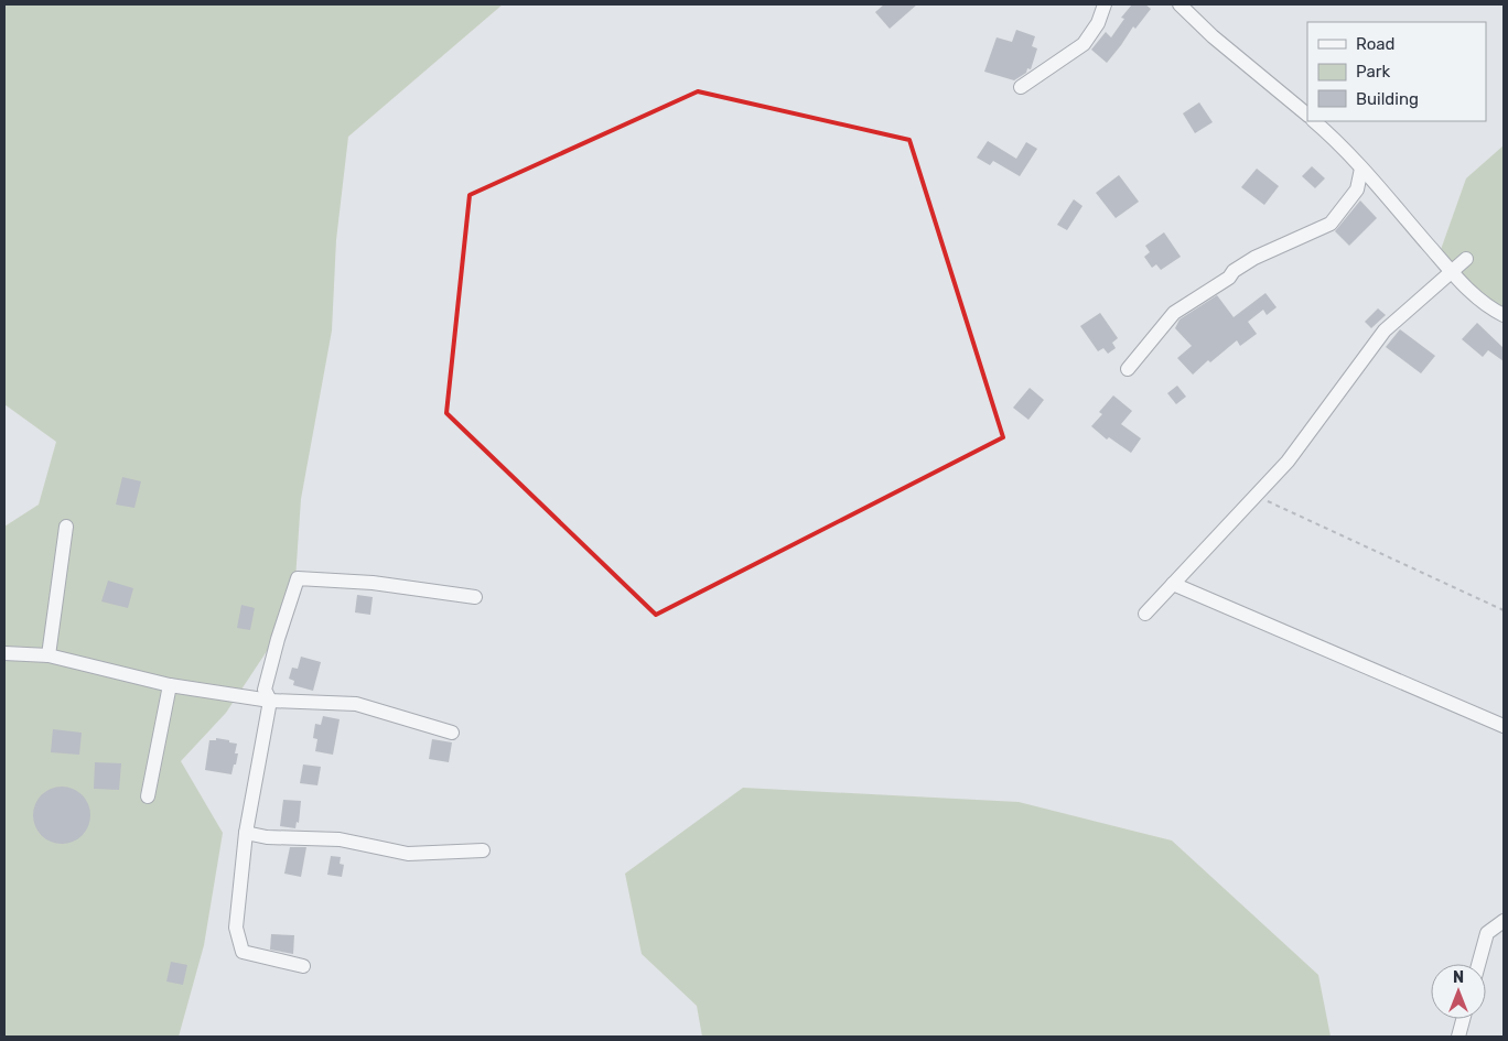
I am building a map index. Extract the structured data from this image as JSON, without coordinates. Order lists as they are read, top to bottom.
{
  "legend": ["Road", "Park", "Building"],
  "north": "top"
}
